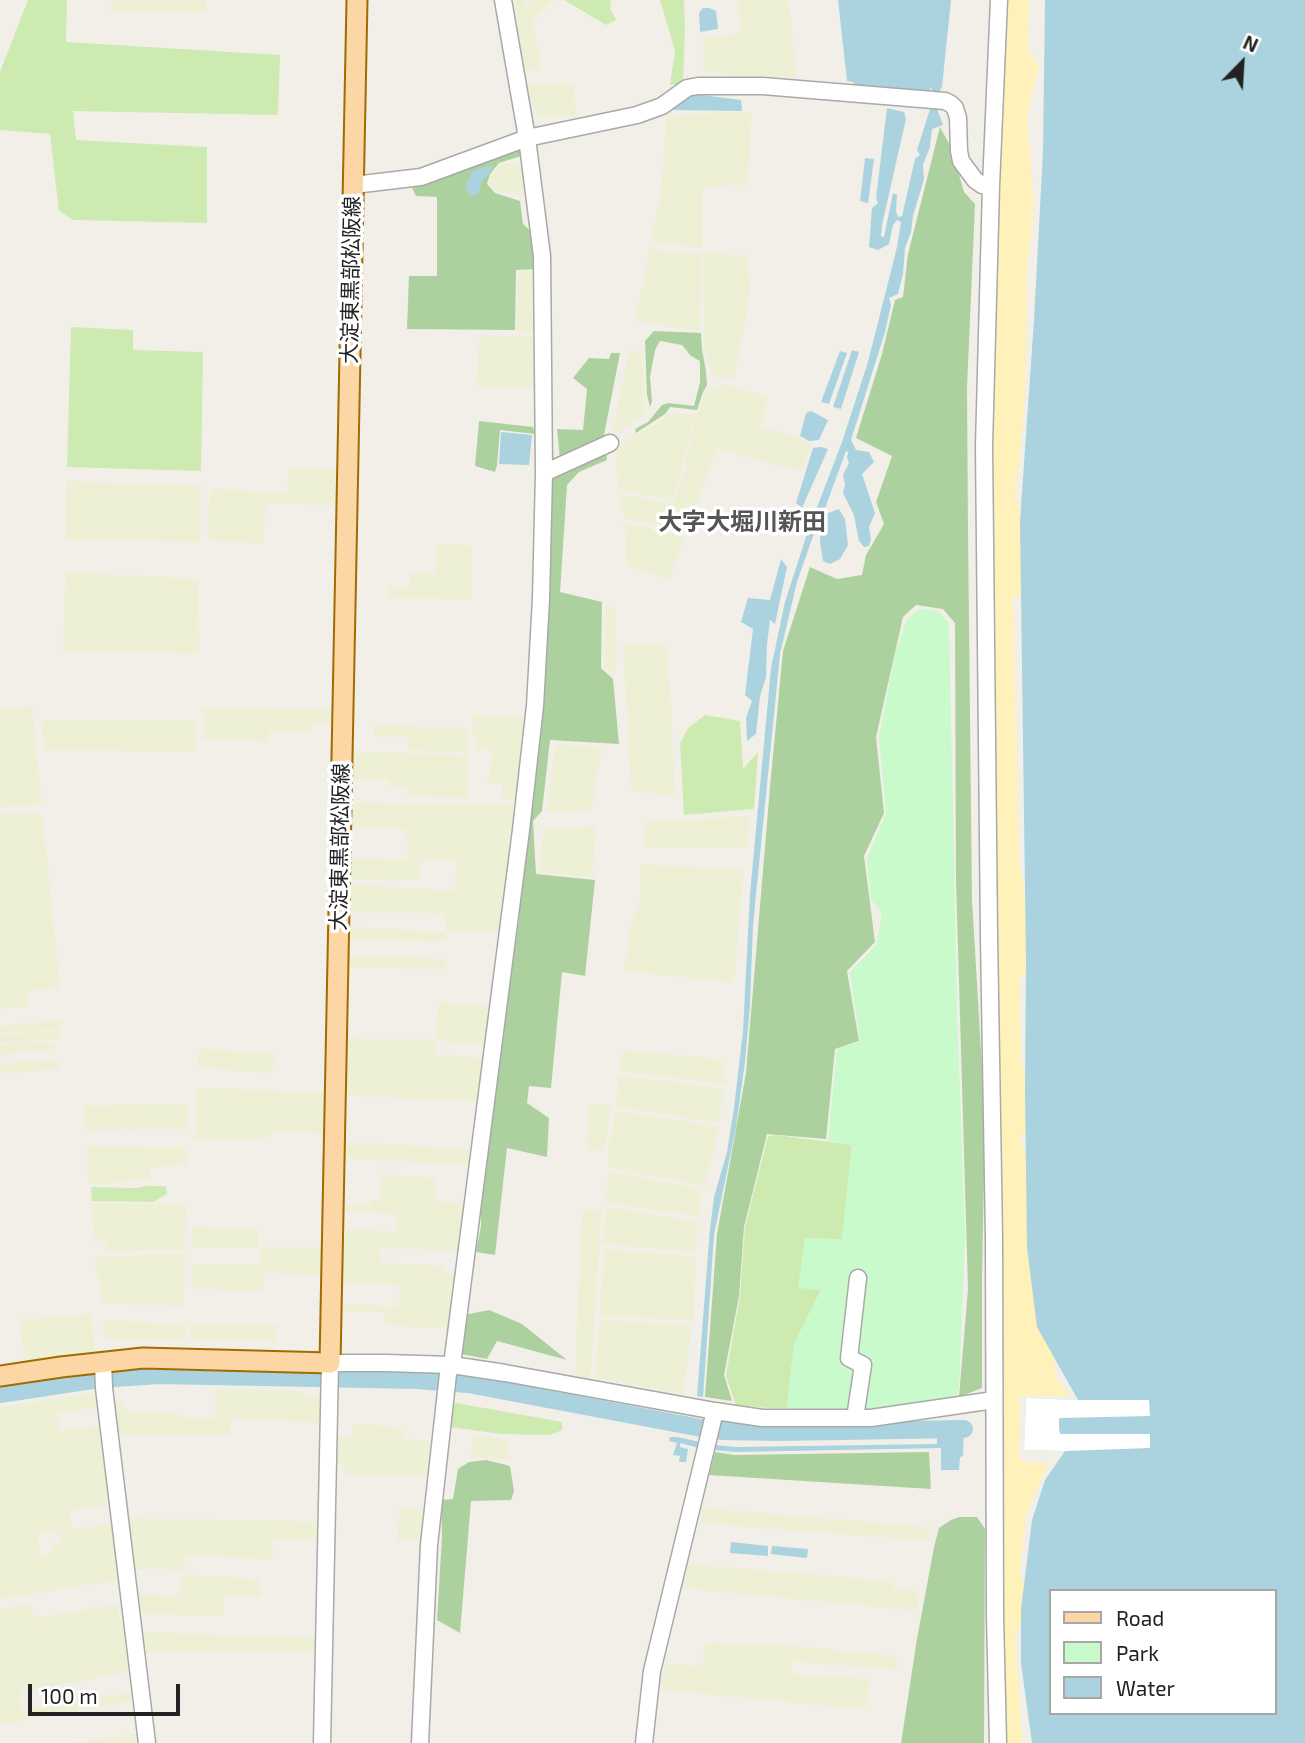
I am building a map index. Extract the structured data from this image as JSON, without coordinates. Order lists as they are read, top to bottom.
{
  "streets": {
    "main road": ["大淀東黒部松阪線"]
  },
  "districts": ["大字大堀川新田"],
  "legend": ["Road", "Park", "Water"],
  "scale_bar": "100 m",
  "north": "top right"
}
